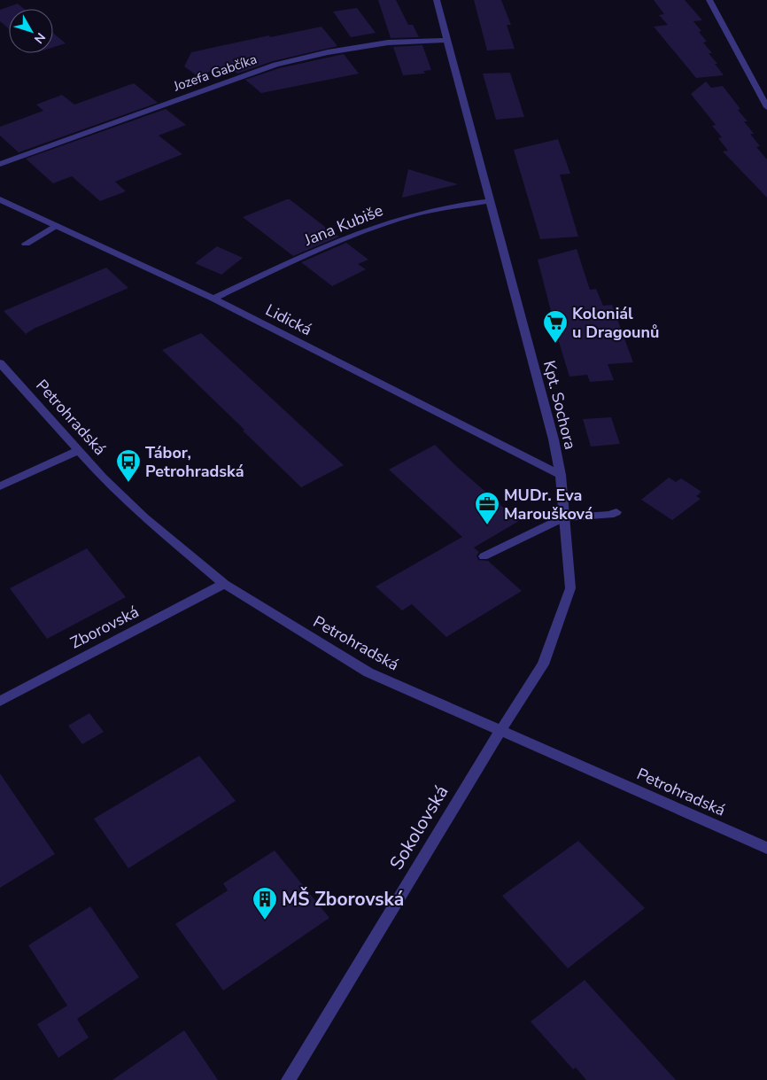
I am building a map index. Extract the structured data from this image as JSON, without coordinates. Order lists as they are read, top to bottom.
{
  "streets": {
    "street": [
      "Jozefa Gabčíka",
      "Jana Kubiše",
      "Lidická",
      "Kpt. Sochora",
      "Petrohradská",
      "Zborovská",
      "Sokolovská"
    ]
  },
  "crossings": [
    ["Jozefa Gabčíka", "Kpt. Sochora"],
    ["Jana Kubiše", "Lidická"],
    ["Jana Kubiše", "Kpt. Sochora"],
    ["Lidická", "Kpt. Sochora"],
    ["Kpt. Sochora", "Petrohradská"],
    ["Kpt. Sochora", "Sokolovská"],
    ["Petrohradská", "Zborovská"],
    ["Petrohradská", "Sokolovská"]
  ],
  "places": {
    "supermarket": ["Koloniál u Dragounů"],
    "bus stop": ["Tábor, Petrohradská"],
    "office": ["MUDr. Eva Maroušková"],
    "building": ["MŠ Zborovská"]
  },
  "north": "bottom right"
}
